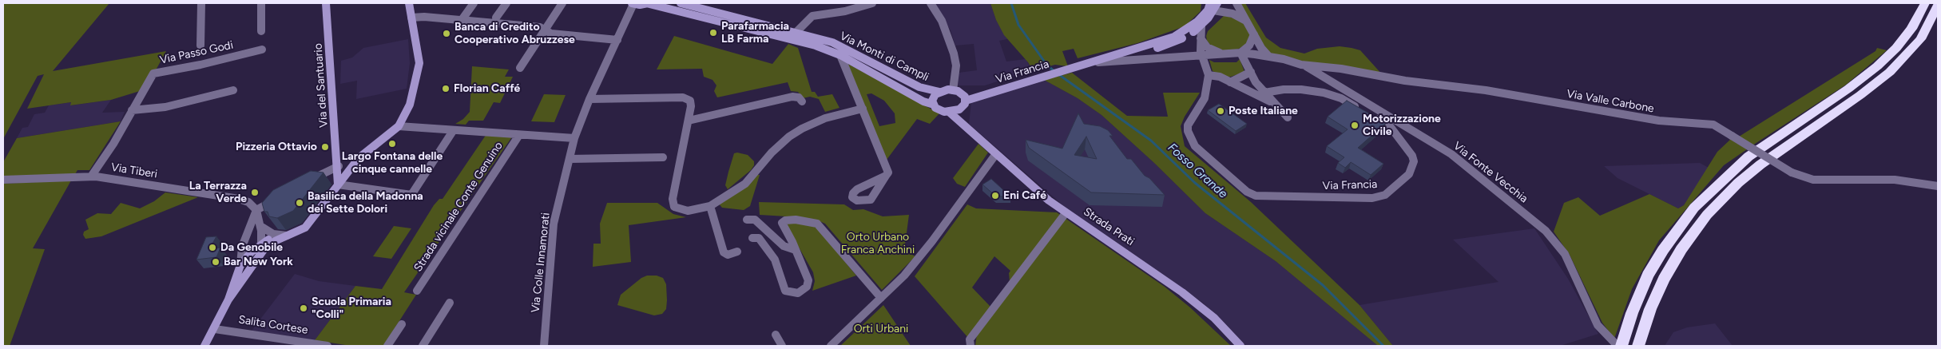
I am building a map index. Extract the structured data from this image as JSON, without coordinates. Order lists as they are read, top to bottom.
{
  "streets": {
    "street": [
      "Via Passo Godi",
      "Via Monti di Campli",
      "Via Francia",
      "Via del Santuario",
      "Via Valle Carbone",
      "Via Tiberi",
      "Via Fonte Vecchia",
      "Strada vicinale Conte Genuino",
      "Strada Prati",
      "Via Colle Innamorati",
      "Salita Cortese"
    ]
  },
  "crossings": [
    ["Via Passo Godi", "Via Tiberi"],
    ["Via Monti di Campli", "Via Francia"],
    ["Via Monti di Campli", "Strada Prati"],
    ["Via Francia", "Via Valle Carbone"],
    ["Via Francia", "Strada Prati"],
    ["Via Valle Carbone", "Via Fonte Vecchia"],
    ["Strada vicinale Conte Genuino", "Via Colle Innamorati"]
  ],
  "water": ["Fosso Grande"],
  "parks": ["Orto Urbano Franca Anchini", "Orti Urbani"],
  "places": [
    "Parafarmacia LB Farma",
    "Banca di Credito Cooperativo Abruzzese",
    "Florian Caffé",
    "Poste Italiane",
    "Motorizzazione Civile",
    "Largo Fontana delle cinque cannelle",
    "Pizzeria Ottavio",
    "La Terrazza Verde",
    "Eni Café",
    "Basilica della Madonna dei Sette Dolori",
    "Da Genobile",
    "Bar New York",
    "Scuola Primaria \"Colli\""
  ]
}
